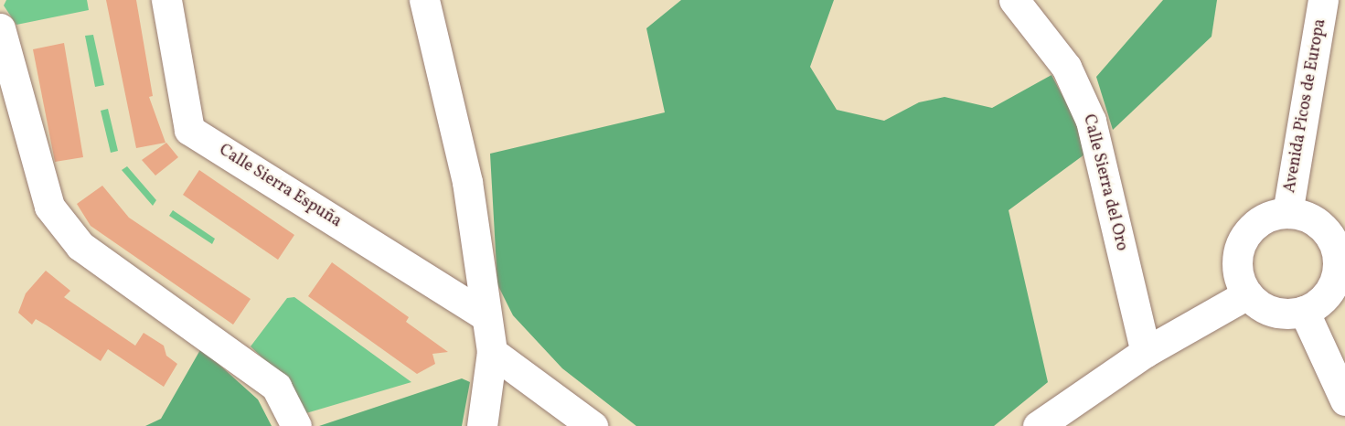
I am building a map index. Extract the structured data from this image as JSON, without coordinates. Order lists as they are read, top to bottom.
{
  "streets": {
    "street": ["Avenida Picos de Europa", "Calle Sierra del Oro", "Calle Sierra Espuña"]
  }
}
